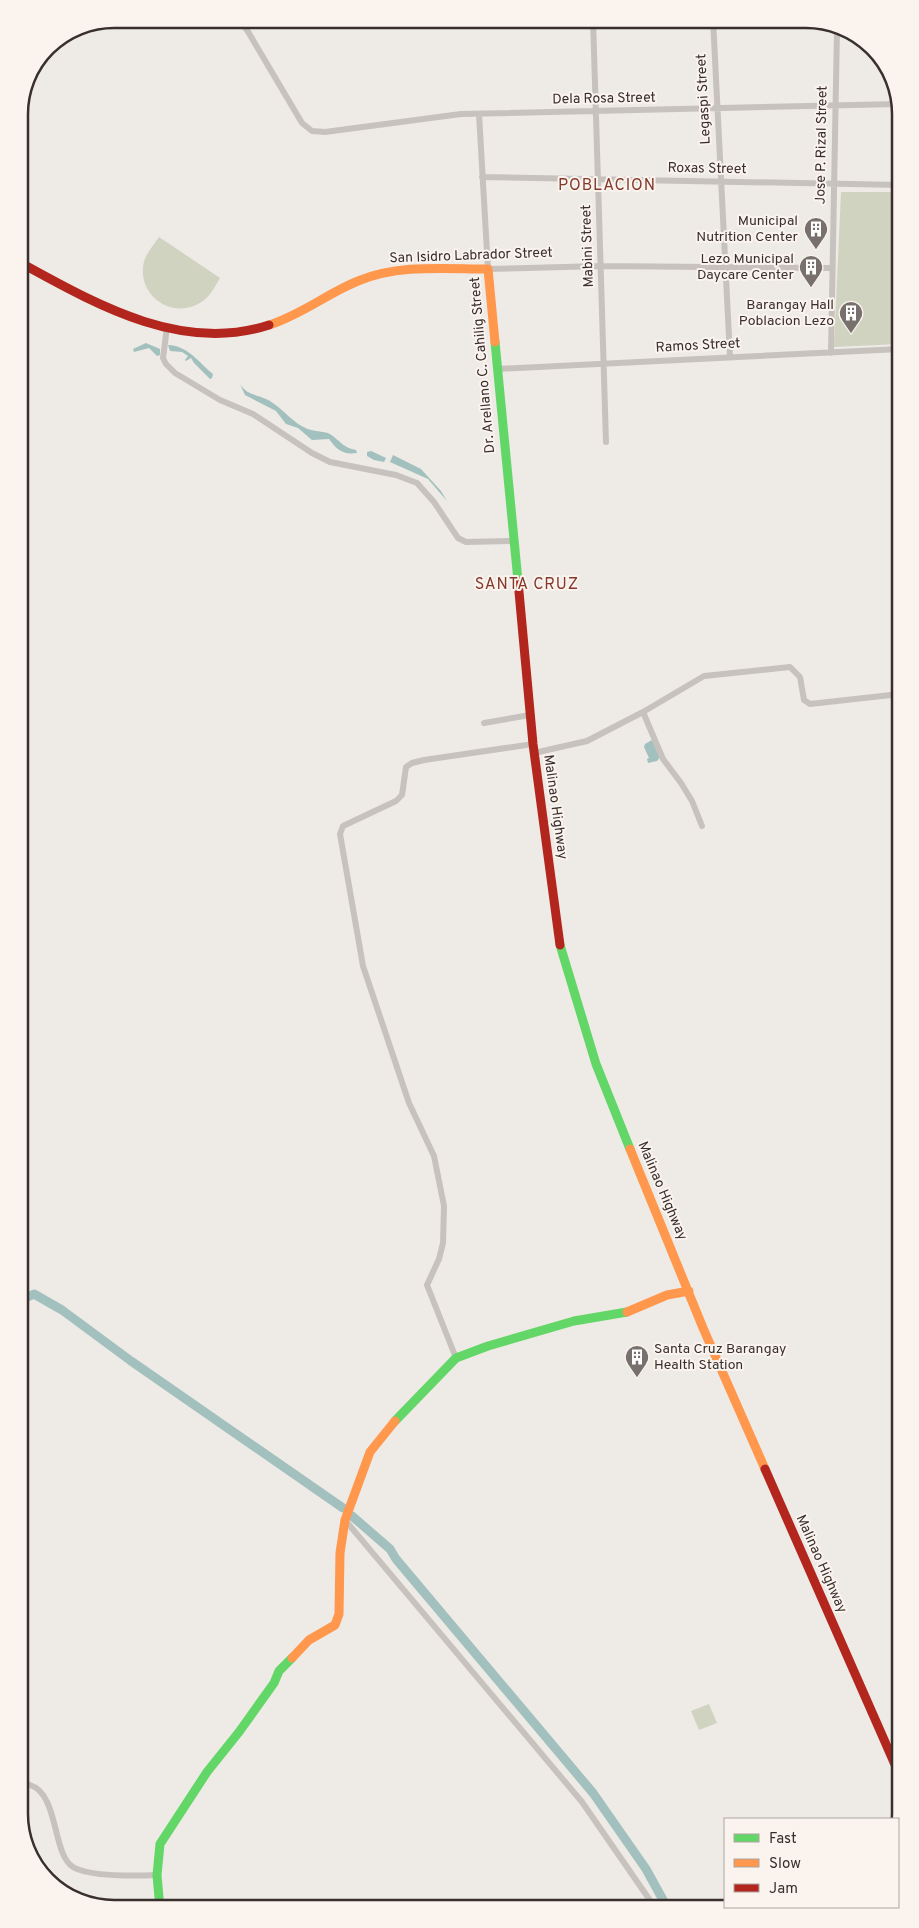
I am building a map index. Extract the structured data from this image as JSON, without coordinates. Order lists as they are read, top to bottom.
{
  "streets": {
    "main road": ["San Isidro Labrador Street", "Dr. Arellano C. Cahilig Street", "Malinao Highway"],
    "street": [
      "Dela Rosa Street",
      "Legaspi Street",
      "Jose P. Rizal Street",
      "Roxas Street",
      "Mabini Street",
      "Ramos Street"
    ]
  },
  "crossings": [
    ["Dela Rosa Street", "Legaspi Street"],
    ["Dela Rosa Street", "Jose P. Rizal Street"],
    ["Dela Rosa Street", "Mabini Street"],
    ["Dela Rosa Street", "Dr. Arellano C. Cahilig Street"],
    ["Legaspi Street", "Roxas Street"],
    ["Legaspi Street", "San Isidro Labrador Street"],
    ["Legaspi Street", "Ramos Street"],
    ["Jose P. Rizal Street", "Roxas Street"],
    ["Jose P. Rizal Street", "San Isidro Labrador Street"],
    ["Jose P. Rizal Street", "Ramos Street"],
    ["Roxas Street", "Mabini Street"],
    ["Roxas Street", "Dr. Arellano C. Cahilig Street"],
    ["Mabini Street", "San Isidro Labrador Street"],
    ["Mabini Street", "Ramos Street"],
    ["San Isidro Labrador Street", "Dr. Arellano C. Cahilig Street"],
    ["Ramos Street", "Dr. Arellano C. Cahilig Street"],
    ["Dr. Arellano C. Cahilig Street", "Malinao Highway"]
  ],
  "districts": ["POBLACION", "SANTA CRUZ"],
  "places": {
    "building": [
      "Municipal Nutrition Center",
      "Lezo Municipal Daycare Center",
      "Barangay Hall Poblacion Lezo",
      "Santa Cruz Barangay Health Station"
    ]
  },
  "legend": ["Fast", "Slow", "Jam"]
}
